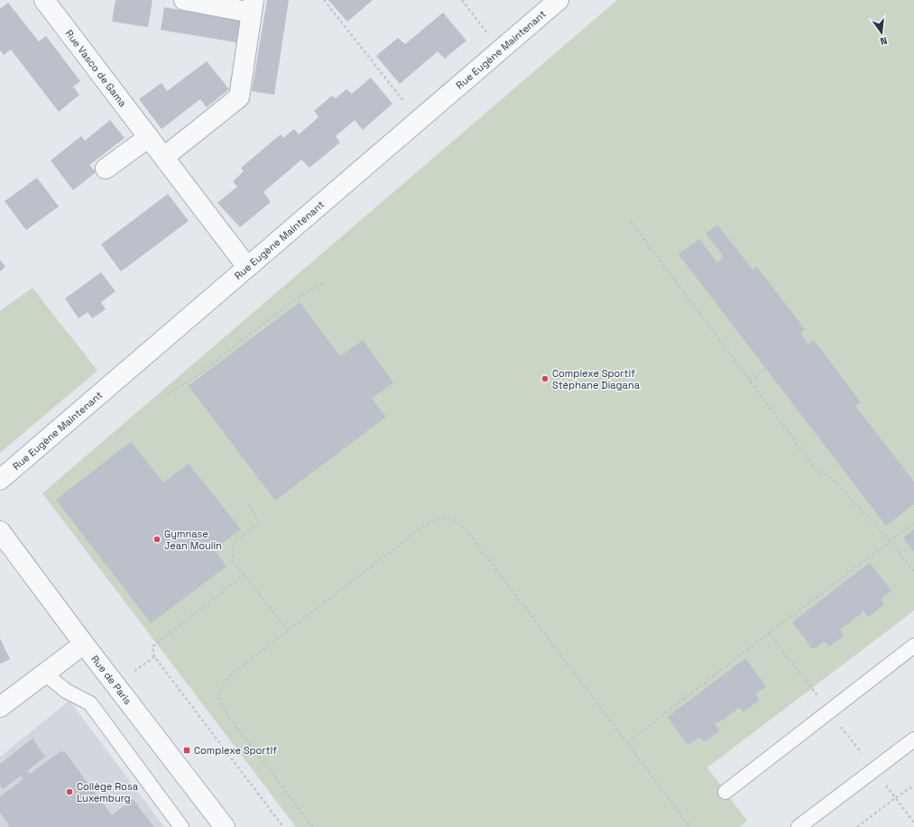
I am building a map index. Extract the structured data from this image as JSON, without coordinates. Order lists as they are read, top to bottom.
{
  "streets": {
    "street": ["Rue Eugène Maintenant", "Rue Vasco de Gama", "Rue de Paris"]
  },
  "crossings": [
    ["Rue Eugène Maintenant", "Rue Vasco de Gama"]
  ],
  "places": {
    "other": ["Complexe Sportif Stéphane Diagana", "Gymnase Jean Moulin", "Collège Rosa Luxemburg"],
    "transit": ["Complexe Sportif"]
  },
  "north": "bottom"
}
